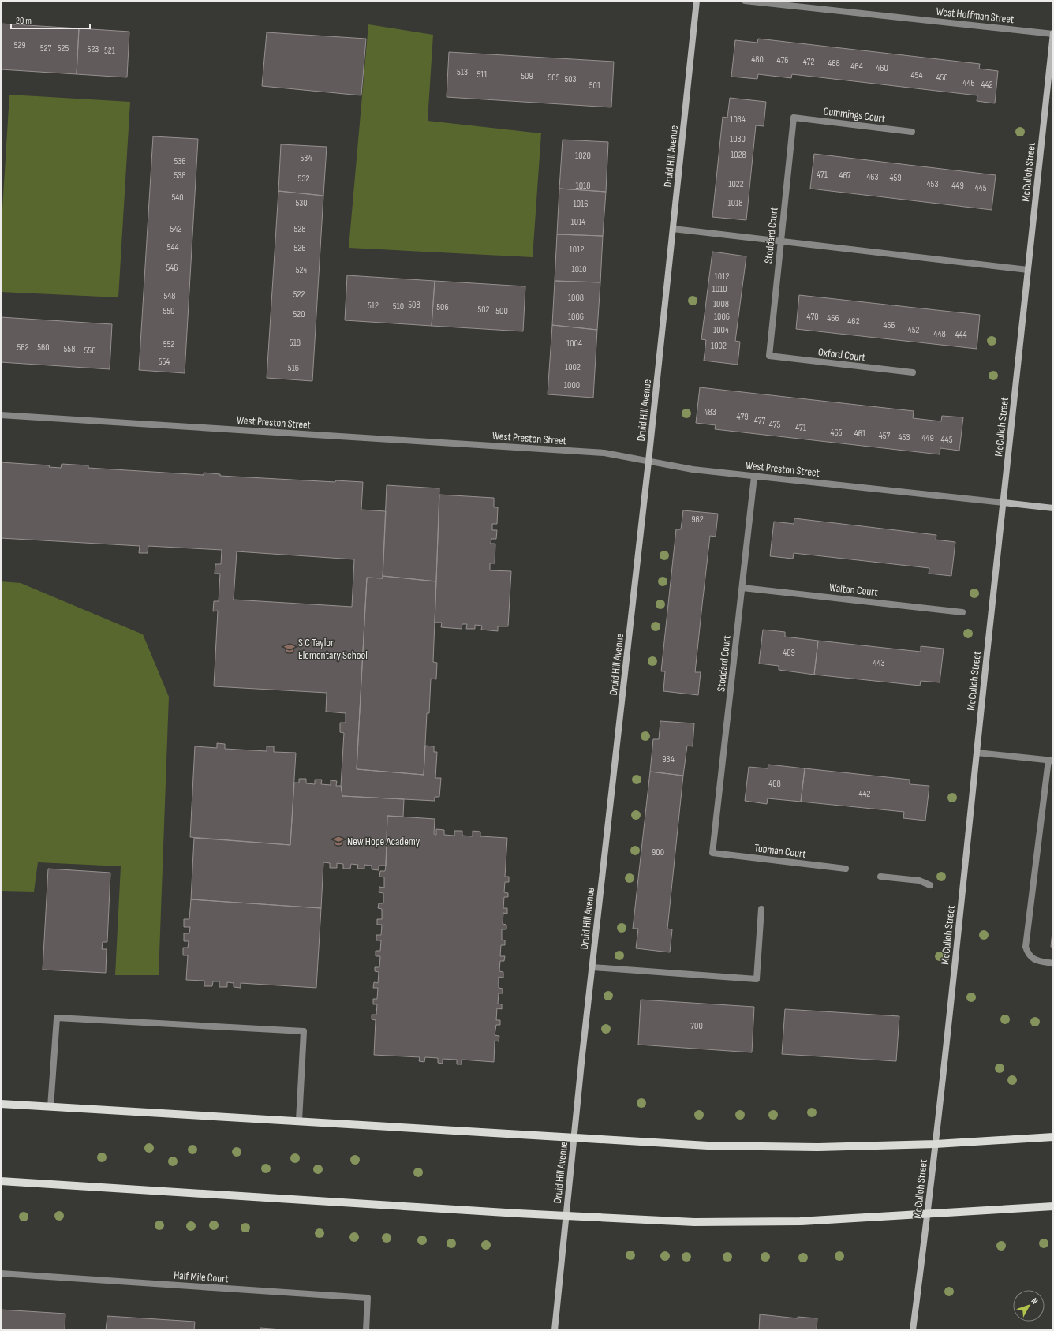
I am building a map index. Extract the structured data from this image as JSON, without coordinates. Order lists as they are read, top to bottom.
{
  "streets": {
    "main road": ["Druid Hill Avenue", "McCulloh Street", "West Preston Street"],
    "street": [
      "West Hoffman Street",
      "Cummings Court",
      "Stoddard Court",
      "Oxford Court",
      "Walton Court",
      "Tubman Court",
      "Half Mile Court"
    ]
  },
  "crossings": [
    ["West Hoffman Street", "McCulloh Street"],
    ["Cummings Court", "Stoddard Court"],
    ["Druid Hill Avenue", "West Preston Street"],
    ["McCulloh Street", "West Preston Street"],
    ["Stoddard Court", "Oxford Court"],
    ["Stoddard Court", "West Preston Street"],
    ["Stoddard Court", "Walton Court"],
    ["Stoddard Court", "Tubman Court"]
  ],
  "places": {
    "school or university": ["S C Taylor Elementary School", "New Hope Academy"]
  },
  "house_numbers": [
    "529",
    "527",
    "525",
    "523",
    "521",
    "480",
    "476",
    "472",
    "468",
    "464",
    "460",
    "513",
    "511",
    "454",
    "509",
    "505",
    "450",
    "503",
    "446",
    "442",
    "501",
    "1034",
    "1030",
    "1028",
    "1020",
    "534",
    "536",
    "471",
    "538",
    "467",
    "463",
    "459",
    "532",
    "1022",
    "453",
    "1018",
    "449",
    "445",
    "540",
    "530",
    "1018",
    "1016",
    "1014",
    "542",
    "528",
    "544",
    "526",
    "1012",
    "546",
    "1010",
    "524",
    "1012",
    "1010",
    "522",
    "548",
    "1008",
    "1008",
    "508",
    "512",
    "510",
    "506",
    "502",
    "550",
    "500",
    "520",
    "1006",
    "1006",
    "470",
    "466",
    "462",
    "456",
    "1004",
    "452",
    "448",
    "444",
    "518",
    "1004",
    "552",
    "1002",
    "562",
    "560",
    "558",
    "556",
    "554",
    "1002",
    "516",
    "1000",
    "483",
    "479",
    "477",
    "475",
    "471",
    "465",
    "461",
    "457",
    "453",
    "449",
    "445",
    "962",
    "469",
    "443",
    "934",
    "468",
    "442",
    "900",
    "700"
  ],
  "scale_bar": "20 m",
  "north": "top right"
}
